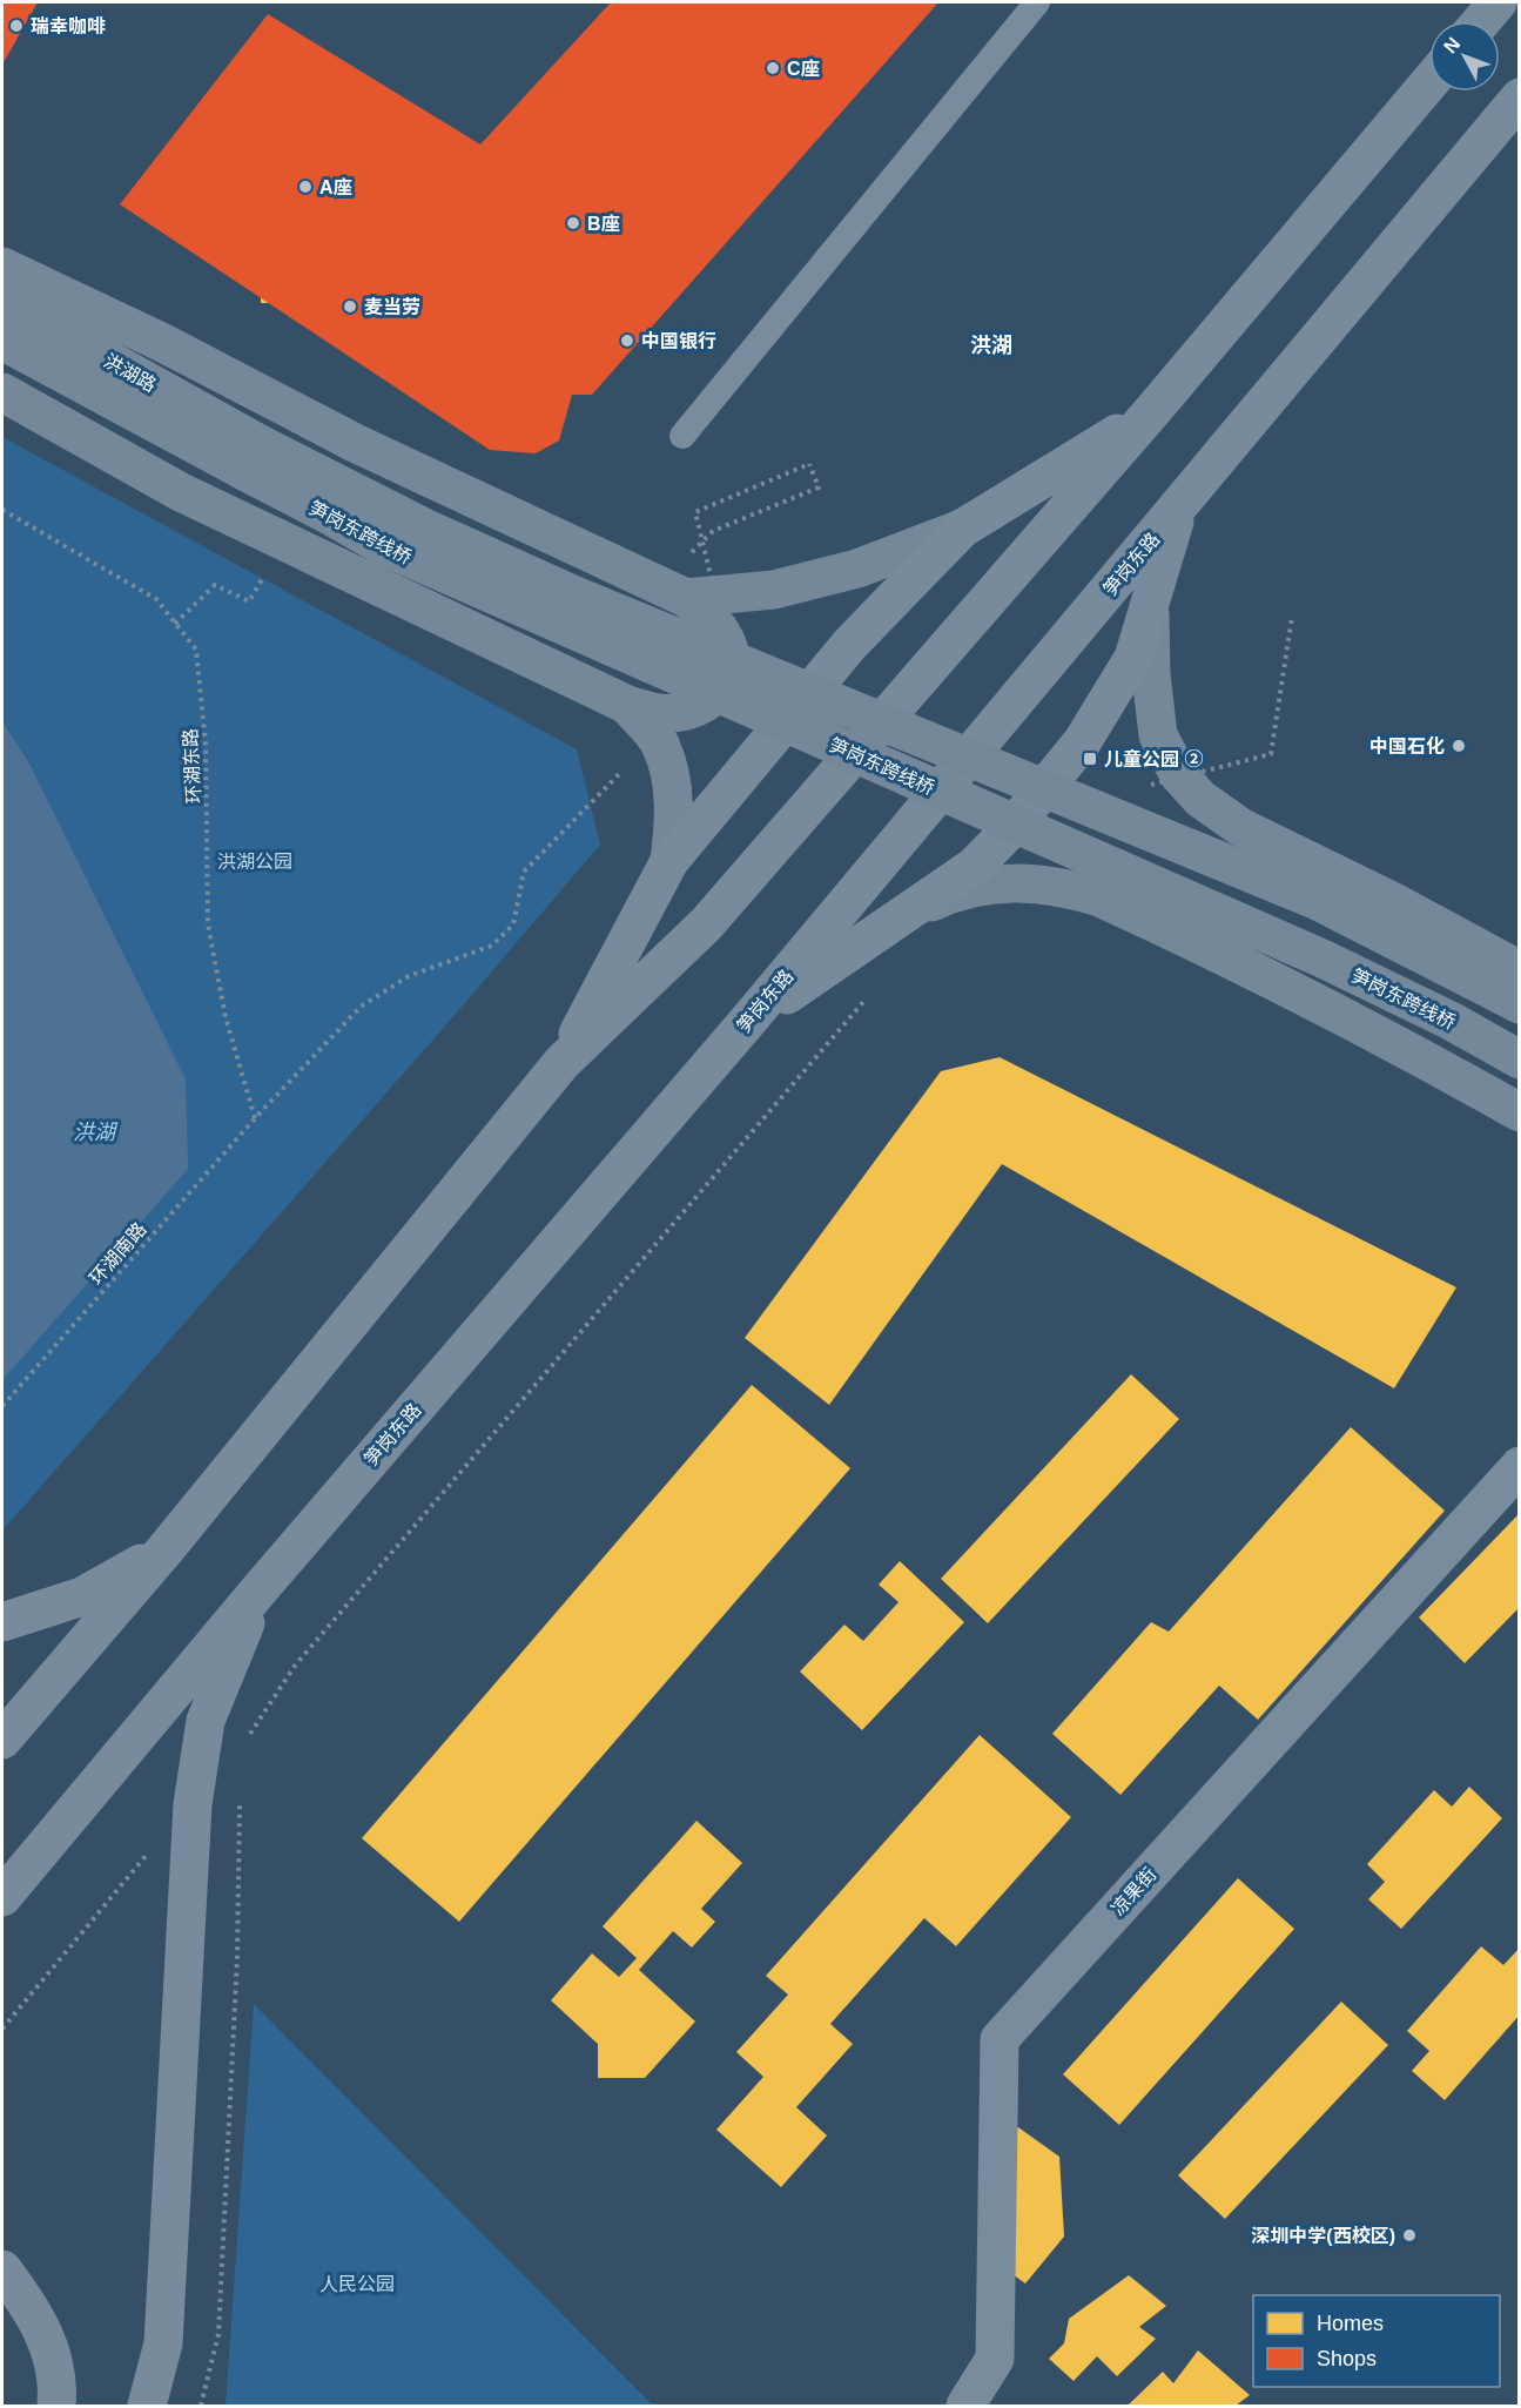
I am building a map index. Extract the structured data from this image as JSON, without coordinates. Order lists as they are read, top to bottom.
{
  "streets": {
    "main road": ["笋岗东路"],
    "street": ["洪湖路", "笋岗东跨线桥", "凉果街"],
    "path": ["环湖东路", "环湖南路"]
  },
  "crossings": [
    ["洪湖路", "笋岗东跨线桥"],
    ["环湖东路", "环湖南路"]
  ],
  "districts": ["洪湖"],
  "water": ["洪湖"],
  "parks": ["洪湖公园", "人民公园"],
  "places": {
    "other": [
      "瑞幸咖啡",
      "C座",
      "A座",
      "B座",
      "麦当劳",
      "中国银行",
      "中国石化",
      "深圳中学(西校区)"
    ],
    "transit": ["儿童公园 ②"]
  },
  "legend": ["Homes", "Shops"],
  "north": "top left"
}
